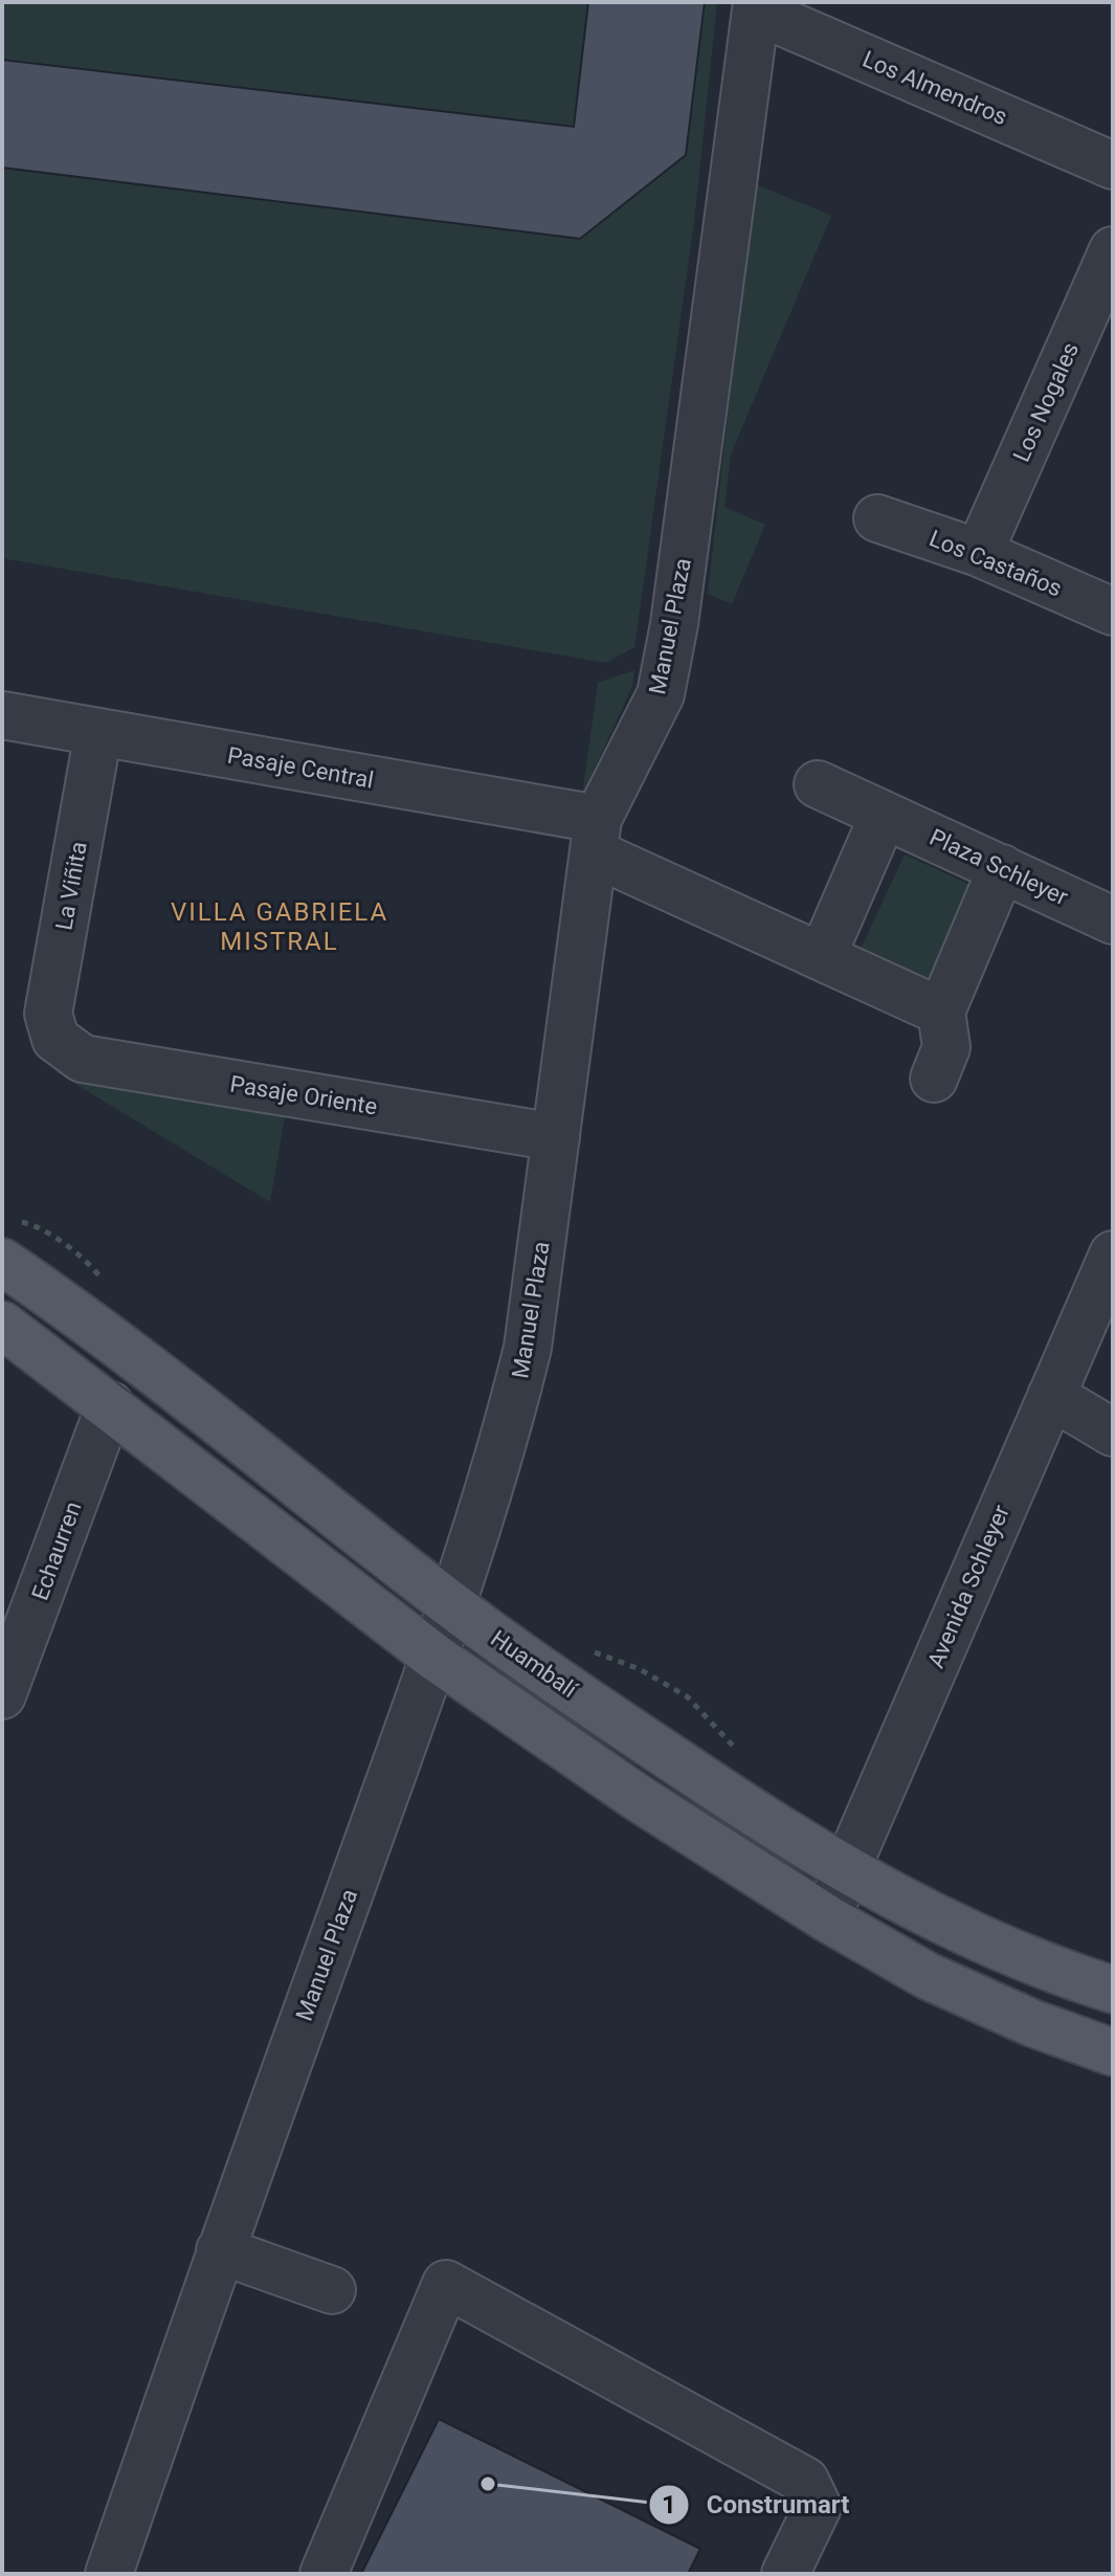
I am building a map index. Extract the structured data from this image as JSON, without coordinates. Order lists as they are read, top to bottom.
{
  "streets": {
    "main road": ["Huambalí"],
    "street": [
      "Los Almendros",
      "Los Nogales",
      "Los Castaños",
      "Manuel Plaza",
      "Pasaje Central",
      "Plaza Schleyer",
      "La Viñita",
      "Pasaje Oriente",
      "Echaurren",
      "Avenida Schleyer"
    ]
  },
  "crossings": [
    ["Los Almendros", "Manuel Plaza"],
    ["Los Nogales", "Los Castaños"],
    ["Manuel Plaza", "Pasaje Central"],
    ["Manuel Plaza", "Pasaje Oriente"],
    ["Manuel Plaza", "Huambalí"],
    ["Pasaje Central", "La Viñita"],
    ["La Viñita", "Pasaje Oriente"],
    ["Avenida Schleyer", "Huambalí"]
  ],
  "districts": ["VILLA GABRIELA MISTRAL"],
  "places": ["Construmart"]
}
